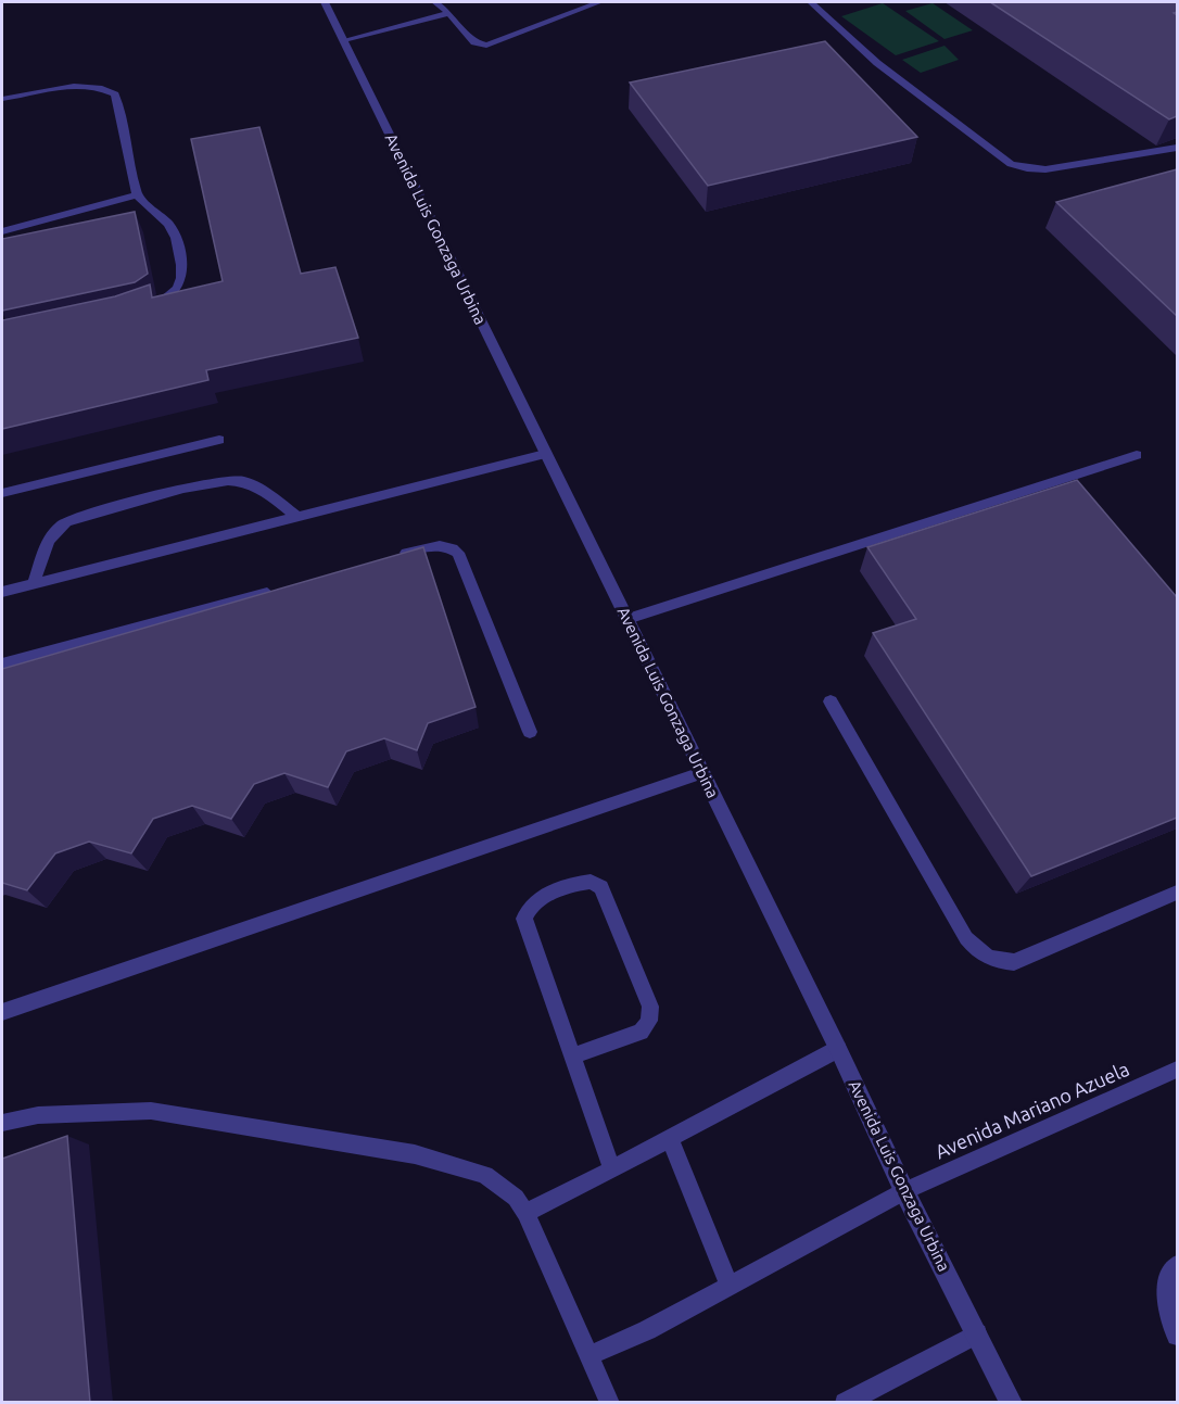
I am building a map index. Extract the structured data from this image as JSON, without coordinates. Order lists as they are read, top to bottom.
{
  "streets": {
    "street": ["Avenida Luis Gonzaga Urbina"],
    "lane": ["Avenida Mariano Azuela"]
  },
  "crossings": [
    ["Avenida Luis Gonzaga Urbina", "Avenida Mariano Azuela"]
  ]
}
